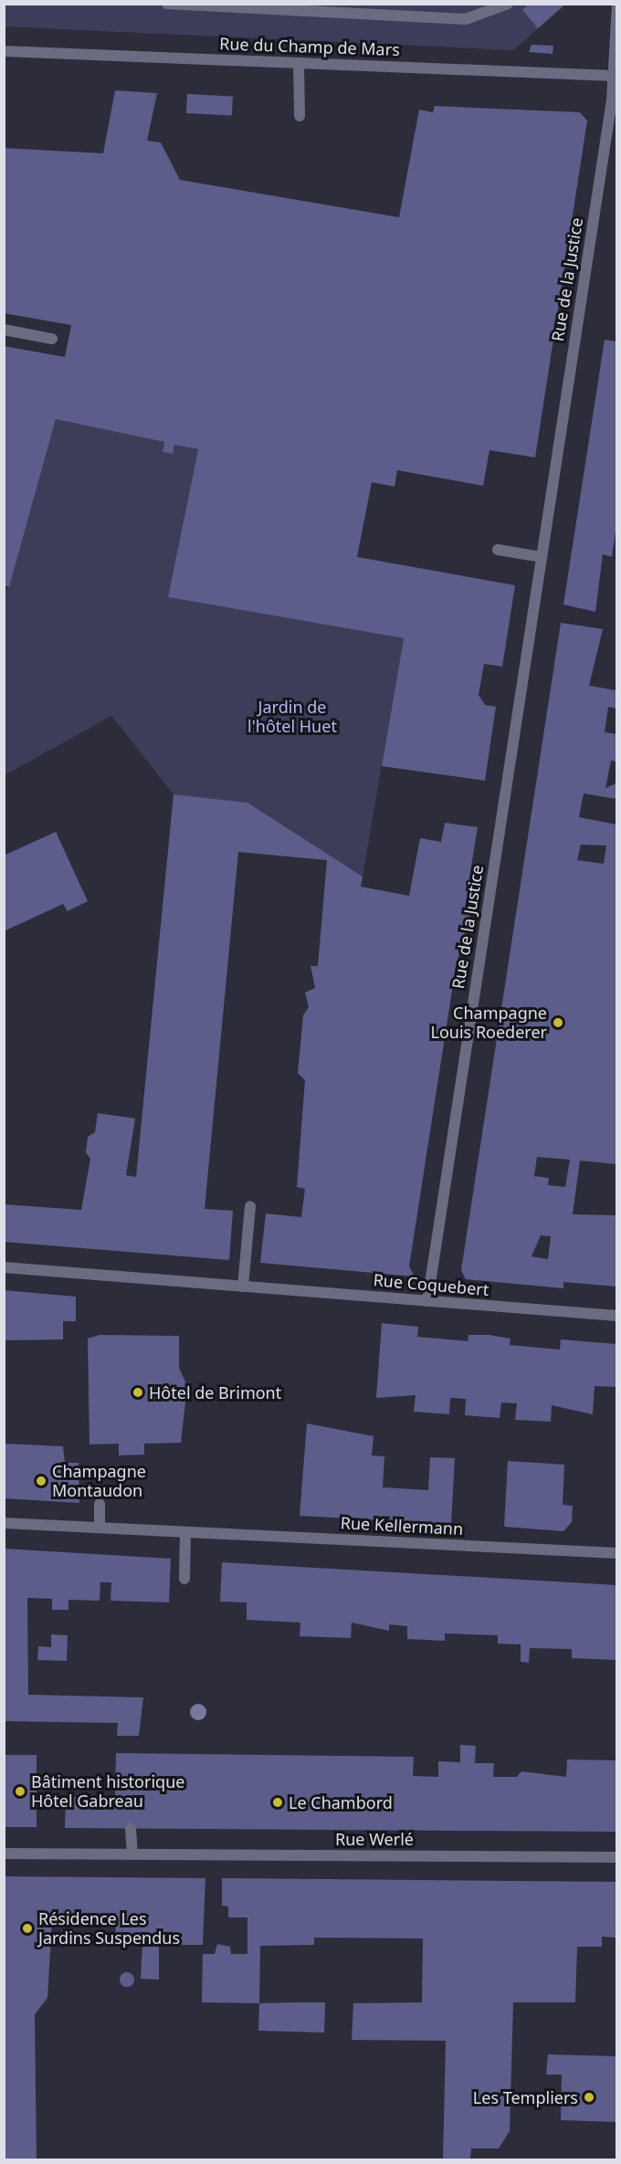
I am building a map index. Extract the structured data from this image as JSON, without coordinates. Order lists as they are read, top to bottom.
{
  "streets": {
    "street": [
      "Rue du Champ de Mars",
      "Rue de la Justice",
      "Rue Coquebert",
      "Rue Kellermann",
      "Rue Werlé"
    ]
  },
  "crossings": [
    ["Rue du Champ de Mars", "Rue de la Justice"],
    ["Rue de la Justice", "Rue Coquebert"]
  ],
  "parks": ["Jardin de l'hôtel Huet"],
  "places": [
    "Champagne Louis Roederer",
    "Hôtel de Brimont",
    "Champagne Montaudon",
    "Bâtiment historique Hôtel Gabreau",
    "Le Chambord",
    "Résidence Les Jardins Suspendus",
    "Les Templiers"
  ]
}
